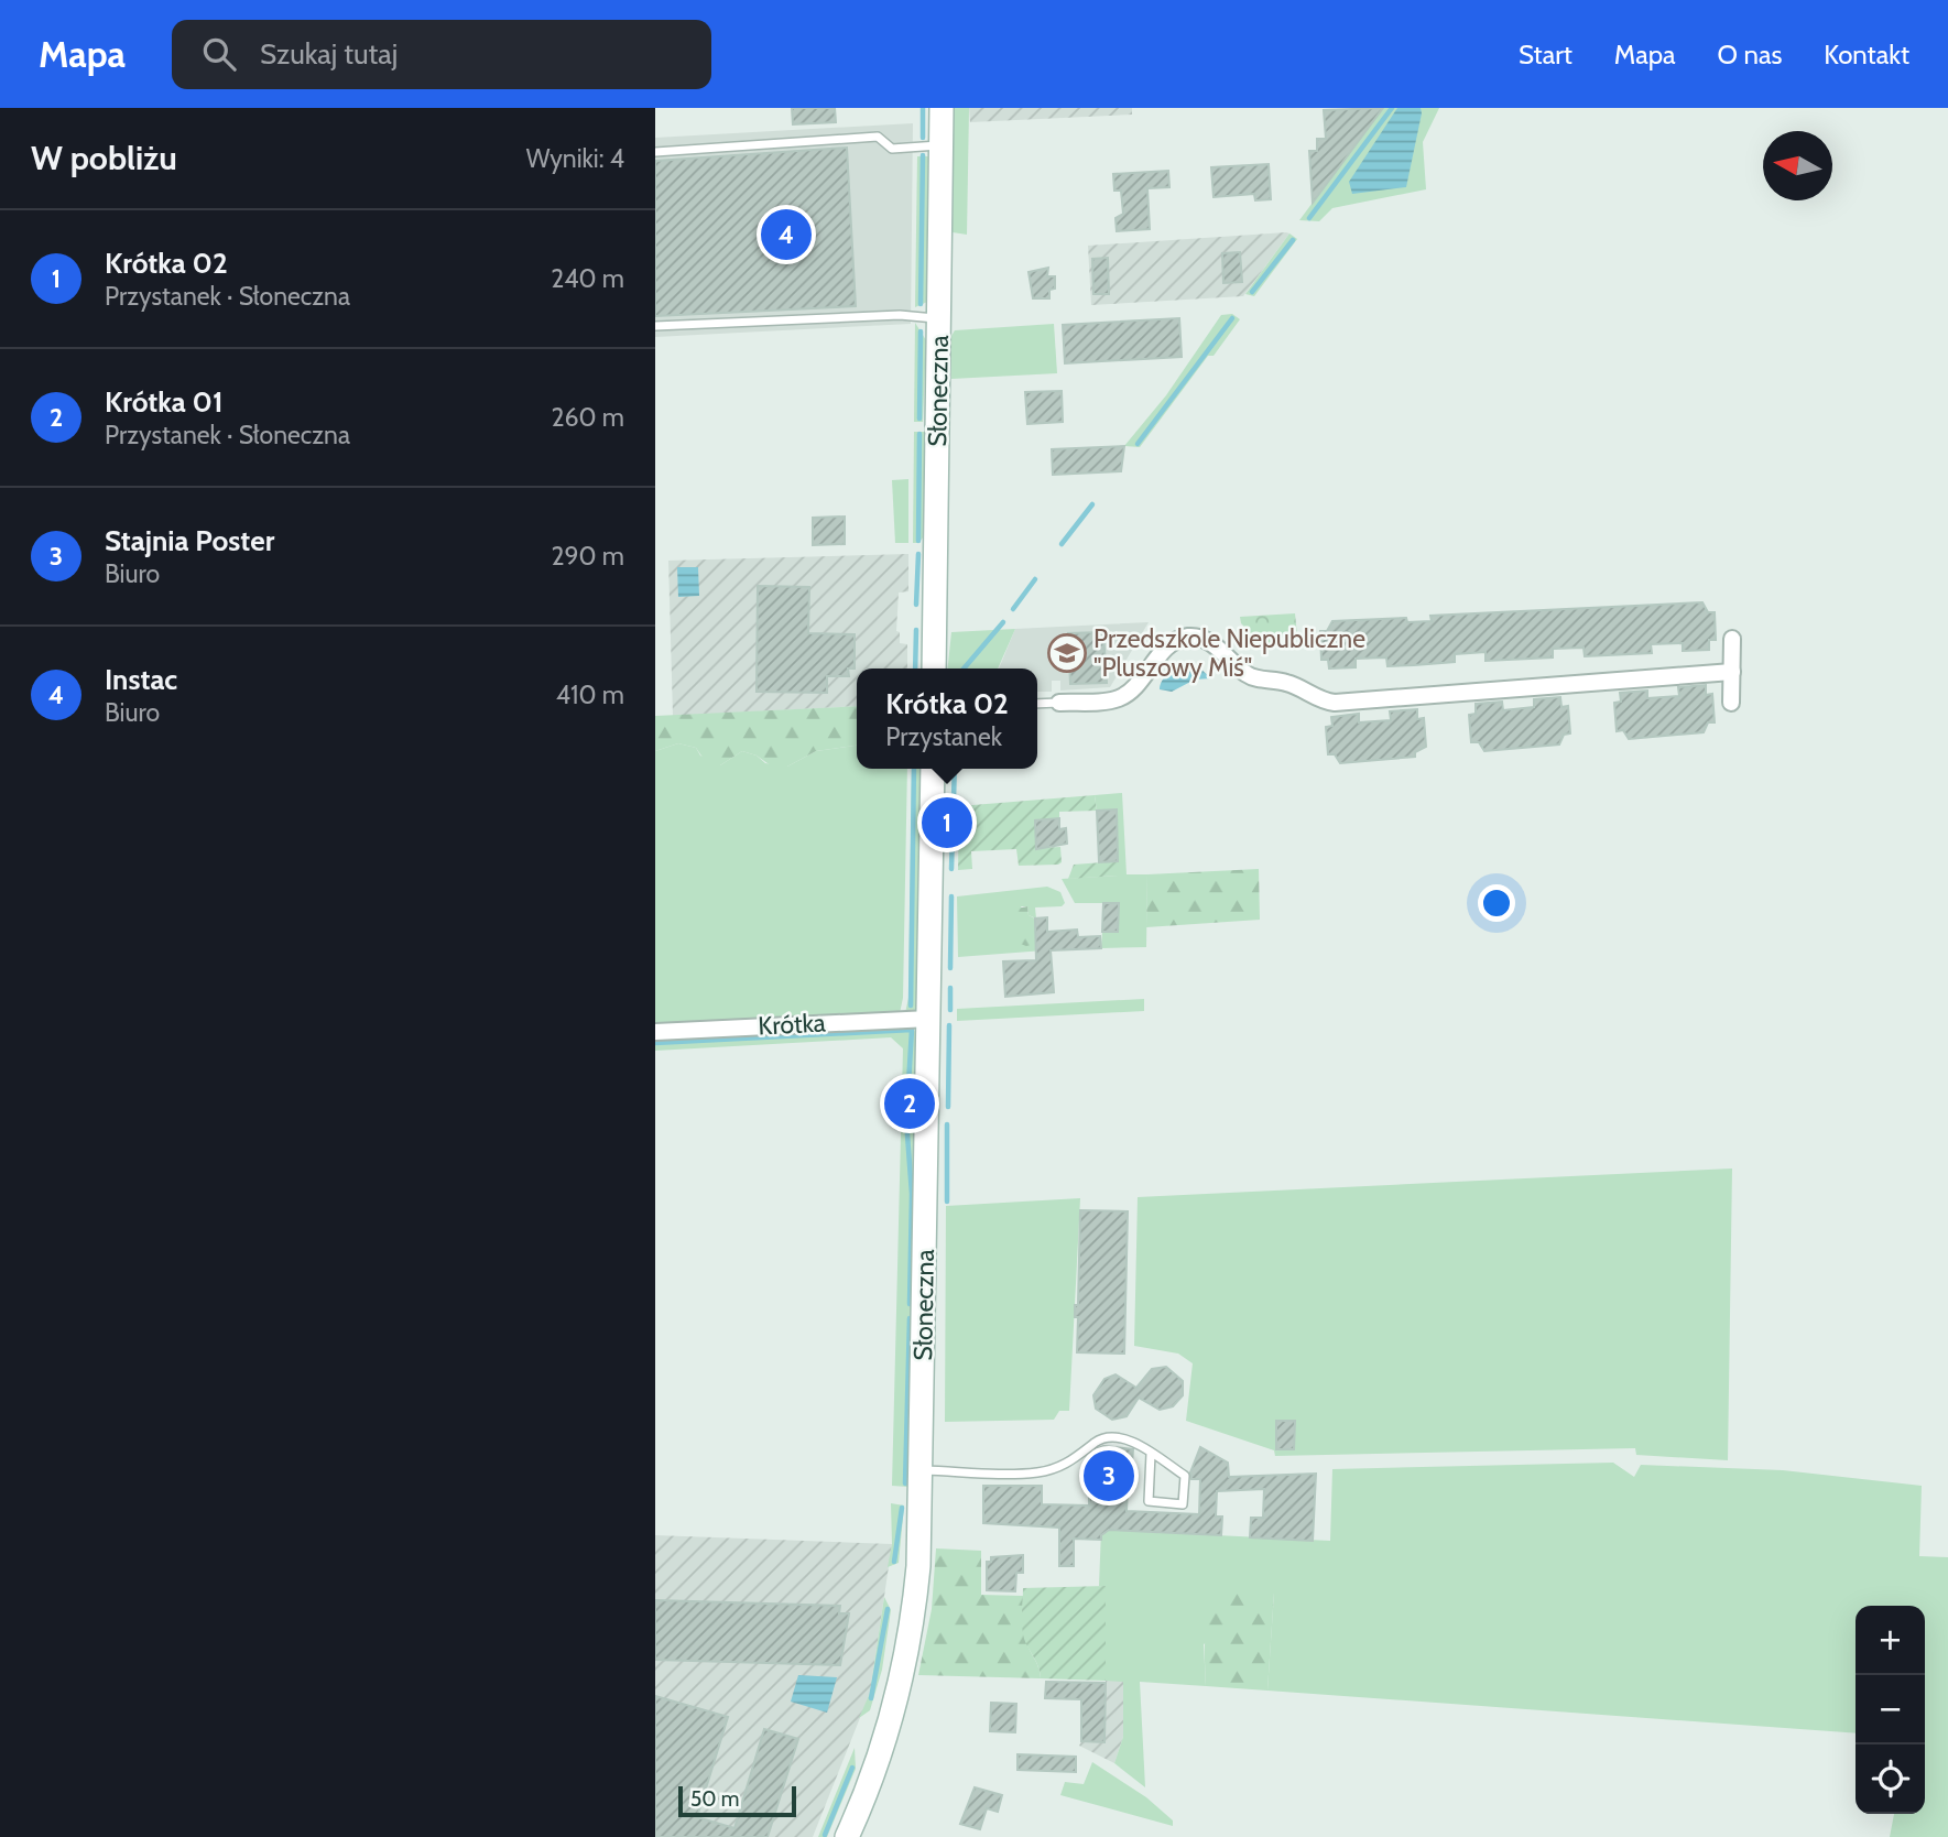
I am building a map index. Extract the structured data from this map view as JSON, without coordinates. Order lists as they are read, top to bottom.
{
  "streets": {
    "main road": ["Słoneczna"],
    "street": ["Krótka"]
  },
  "crossings": [
    ["Słoneczna", "Krótka"]
  ],
  "places": {
    "school or university": ["Przedszkole Niepubliczne \"Pluszowy Miś\""]
  },
  "scale_bar": "50 m",
  "north": "left",
  "page": {
    "header": "Mapa",
    "search": "Szukaj tutaj",
    "nav": [
      "Start",
      "Mapa",
      "O nas",
      "Kontakt"
    ],
    "heading": ["W pobliżu", "Wyniki: 4"],
    "pins": [
      "4",
      "1",
      "2",
      "3"
    ],
    "list": [
      {
        "mark": "1",
        "name": "Krótka 02",
        "note": "Przystanek · Słoneczna",
        "value": "240 m"
      },
      {
        "mark": "2",
        "name": "Krótka 01",
        "note": "Przystanek · Słoneczna",
        "value": "260 m"
      },
      {
        "mark": "3",
        "name": "Stajnia Poster",
        "note": "Biuro",
        "value": "290 m"
      },
      {
        "mark": "4",
        "name": "Instac",
        "note": "Biuro",
        "value": "410 m"
      }
    ],
    "popup": ["Krótka 02", "Przystanek"],
    "map_buttons": ["+", "−"],
    "scale": "50 m"
  }
}
